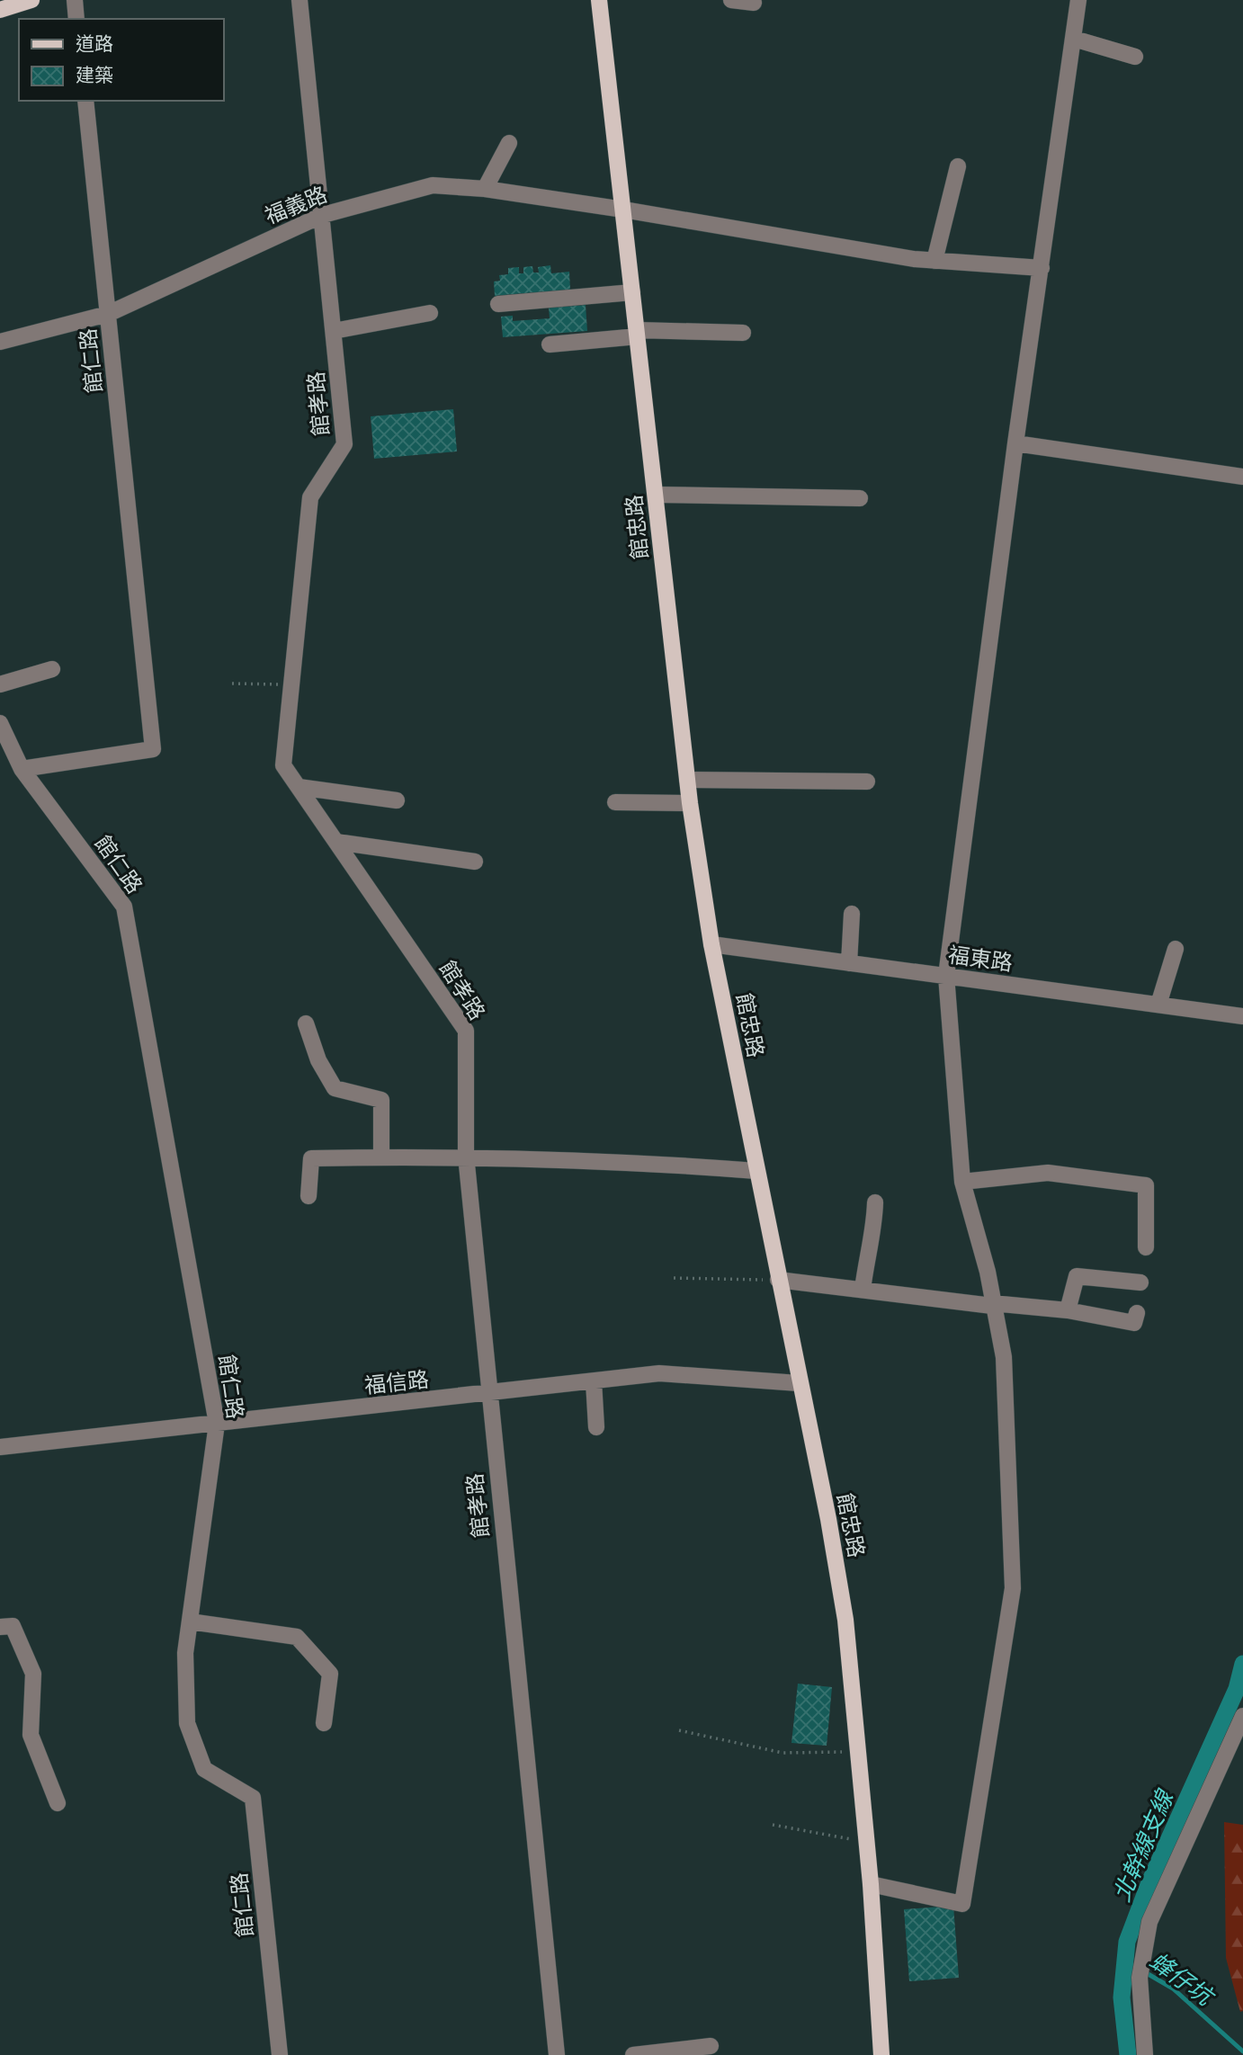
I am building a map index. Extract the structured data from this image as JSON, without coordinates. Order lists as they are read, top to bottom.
{
  "streets": {
    "main road": ["館忠路"],
    "street": [
      "福義路",
      "館仁路",
      "館孝路",
      "福東路",
      "福信路"
    ]
  },
  "crossings": [
    ["福義路", "館仁路"],
    ["福義路", "館孝路"],
    ["福義路", "館忠路"],
    ["館仁路", "福信路"],
    ["館孝路", "福信路"],
    ["館忠路", "福東路"],
    ["館忠路", "福信路"]
  ],
  "water": ["北幹線支線", "蜂仔坑"],
  "legend": ["道路", "建築"]
}
